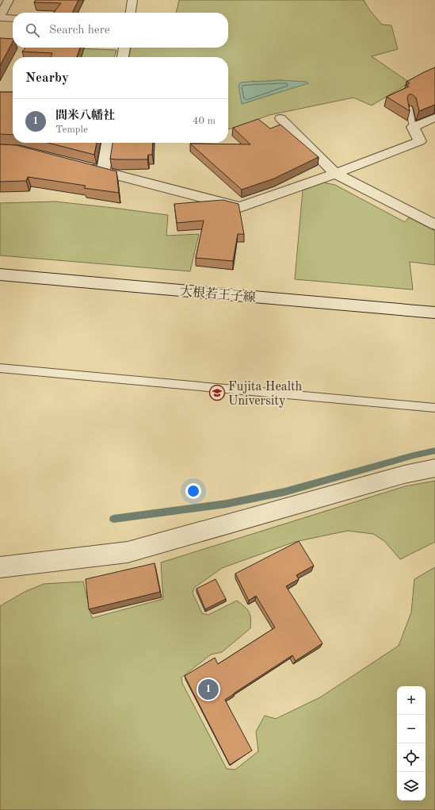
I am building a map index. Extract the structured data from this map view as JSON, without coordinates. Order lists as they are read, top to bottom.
{
  "streets": {
    "street": ["大根若王子線"]
  },
  "places": {
    "school or university": ["Fujita Health University"]
  },
  "page": {
    "search": "Search here",
    "heading": "Nearby",
    "list": [
      {
        "mark": "1",
        "name": "間米八幡社",
        "note": "Temple",
        "value": "40 m"
      }
    ],
    "pins": "1",
    "map_buttons": ["+", "−"]
  }
}
